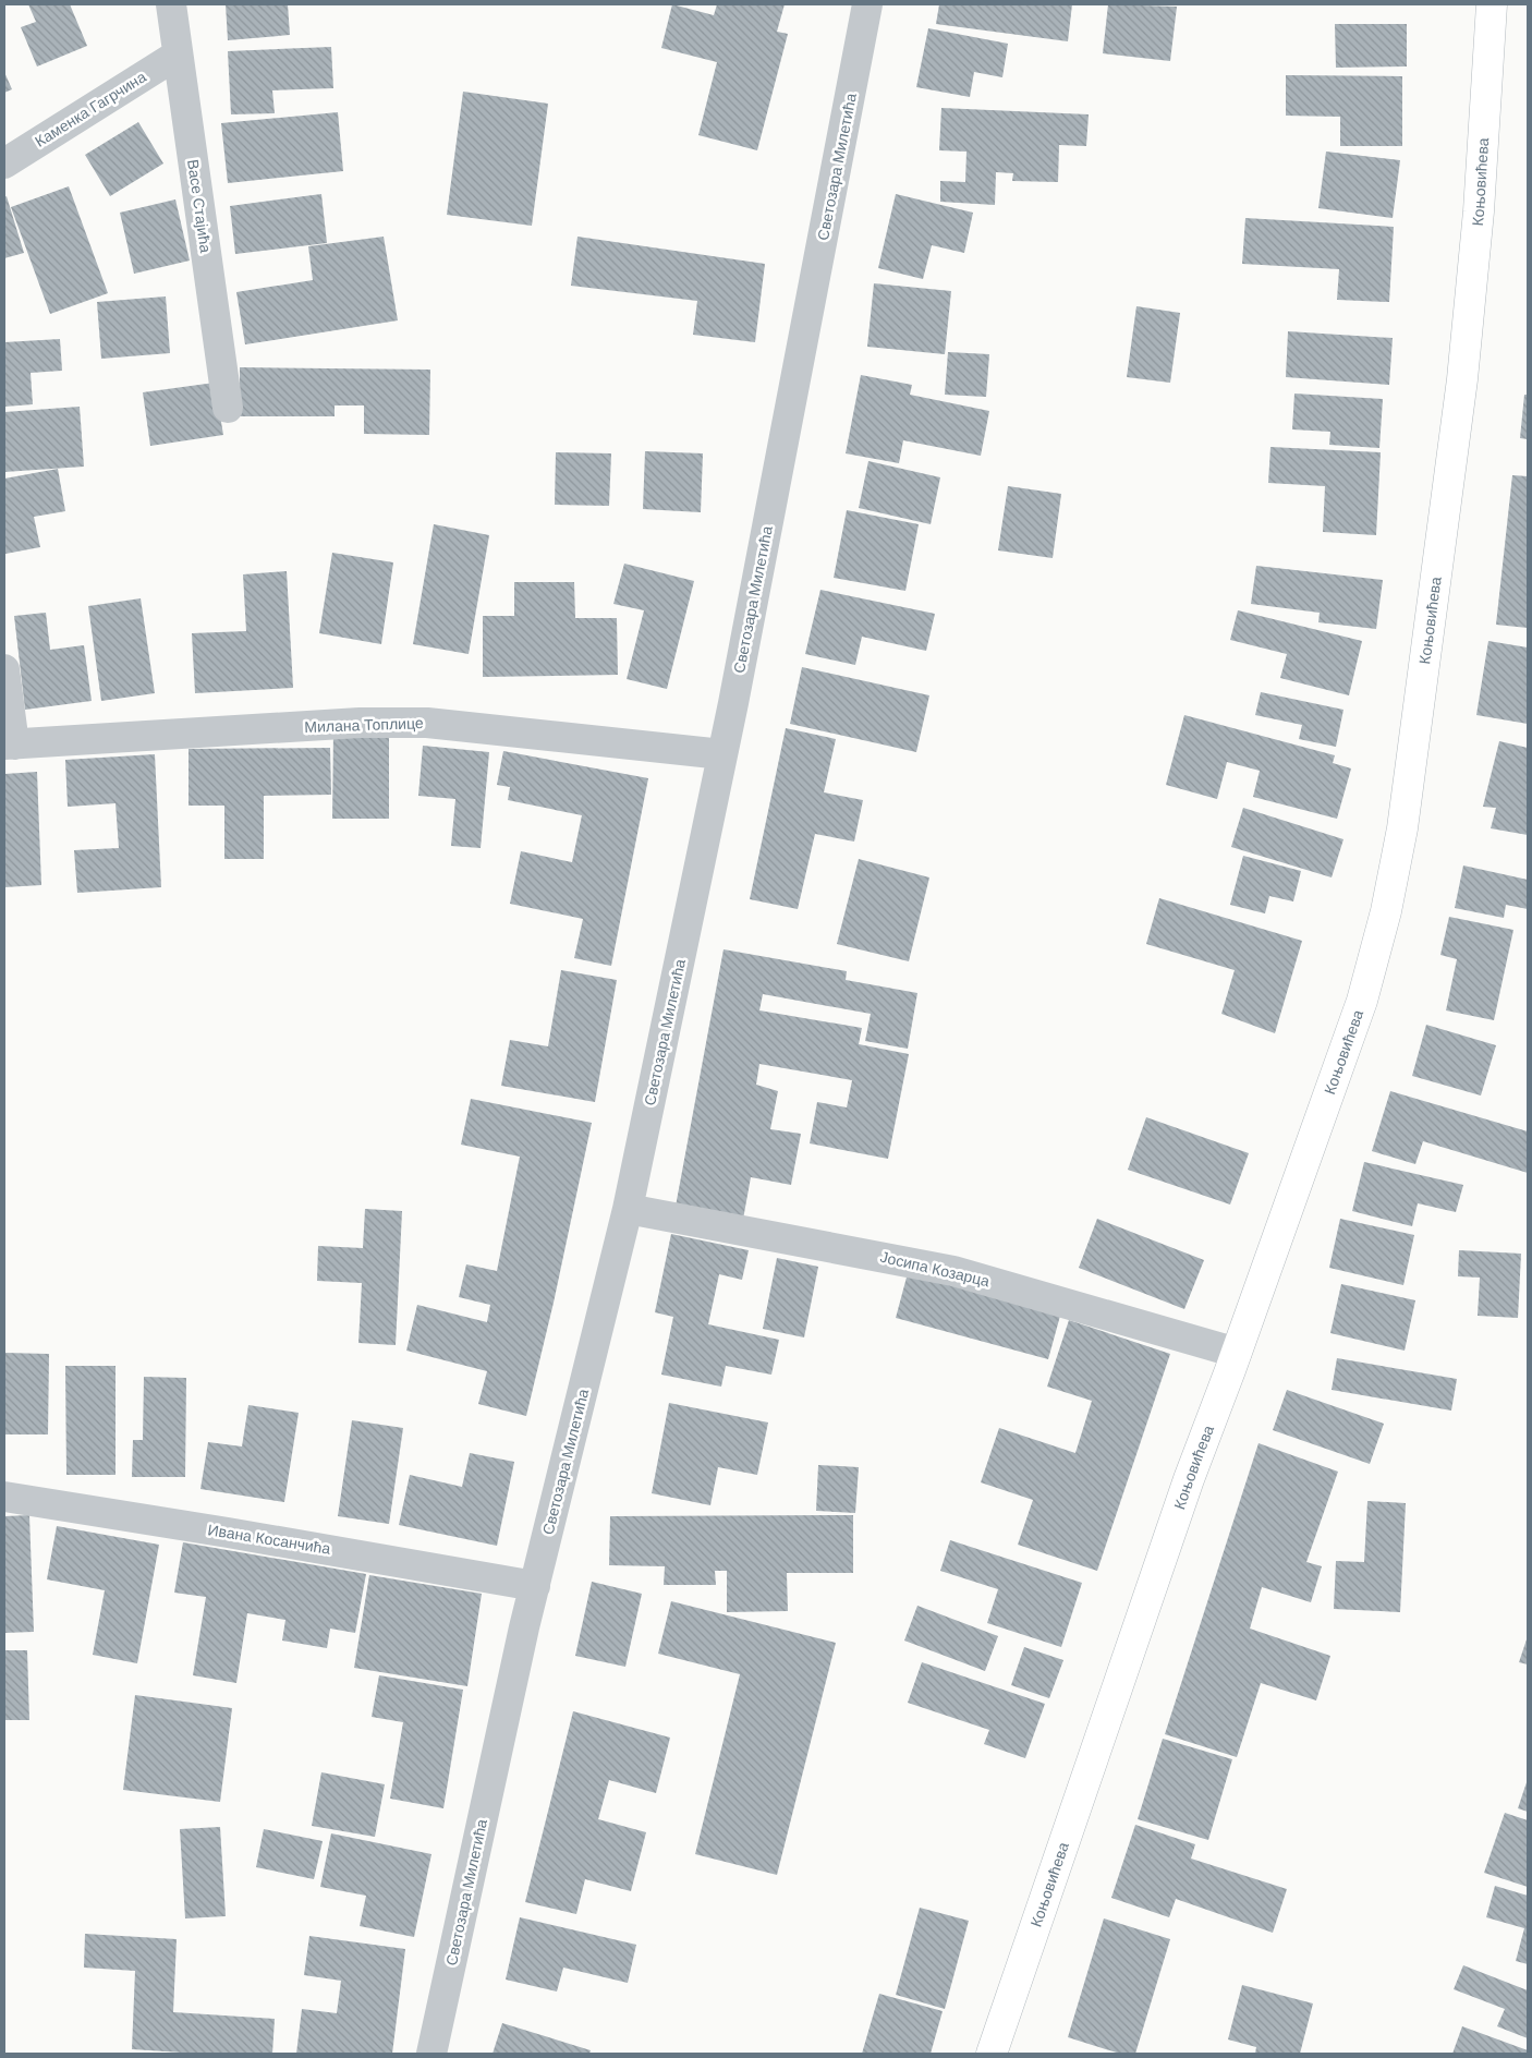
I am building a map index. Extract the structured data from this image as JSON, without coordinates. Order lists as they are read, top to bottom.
{
  "streets": {
    "main road": ["Коњовићева"],
    "street": [
      "Каменка Гагрчина",
      "Светозара Милетића",
      "Васе Стајића",
      "Милана Топлице",
      "Јосипа Козарца",
      "Ивана Косанчића"
    ]
  },
  "crossings": [
    ["Каменка Гагрчина", "Васе Стајића"],
    ["Светозара Милетића", "Милана Топлице"],
    ["Светозара Милетића", "Јосипа Козарца"],
    ["Светозара Милетића", "Ивана Косанчића"],
    ["Коњовићева", "Јосипа Козарца"]
  ]
}
